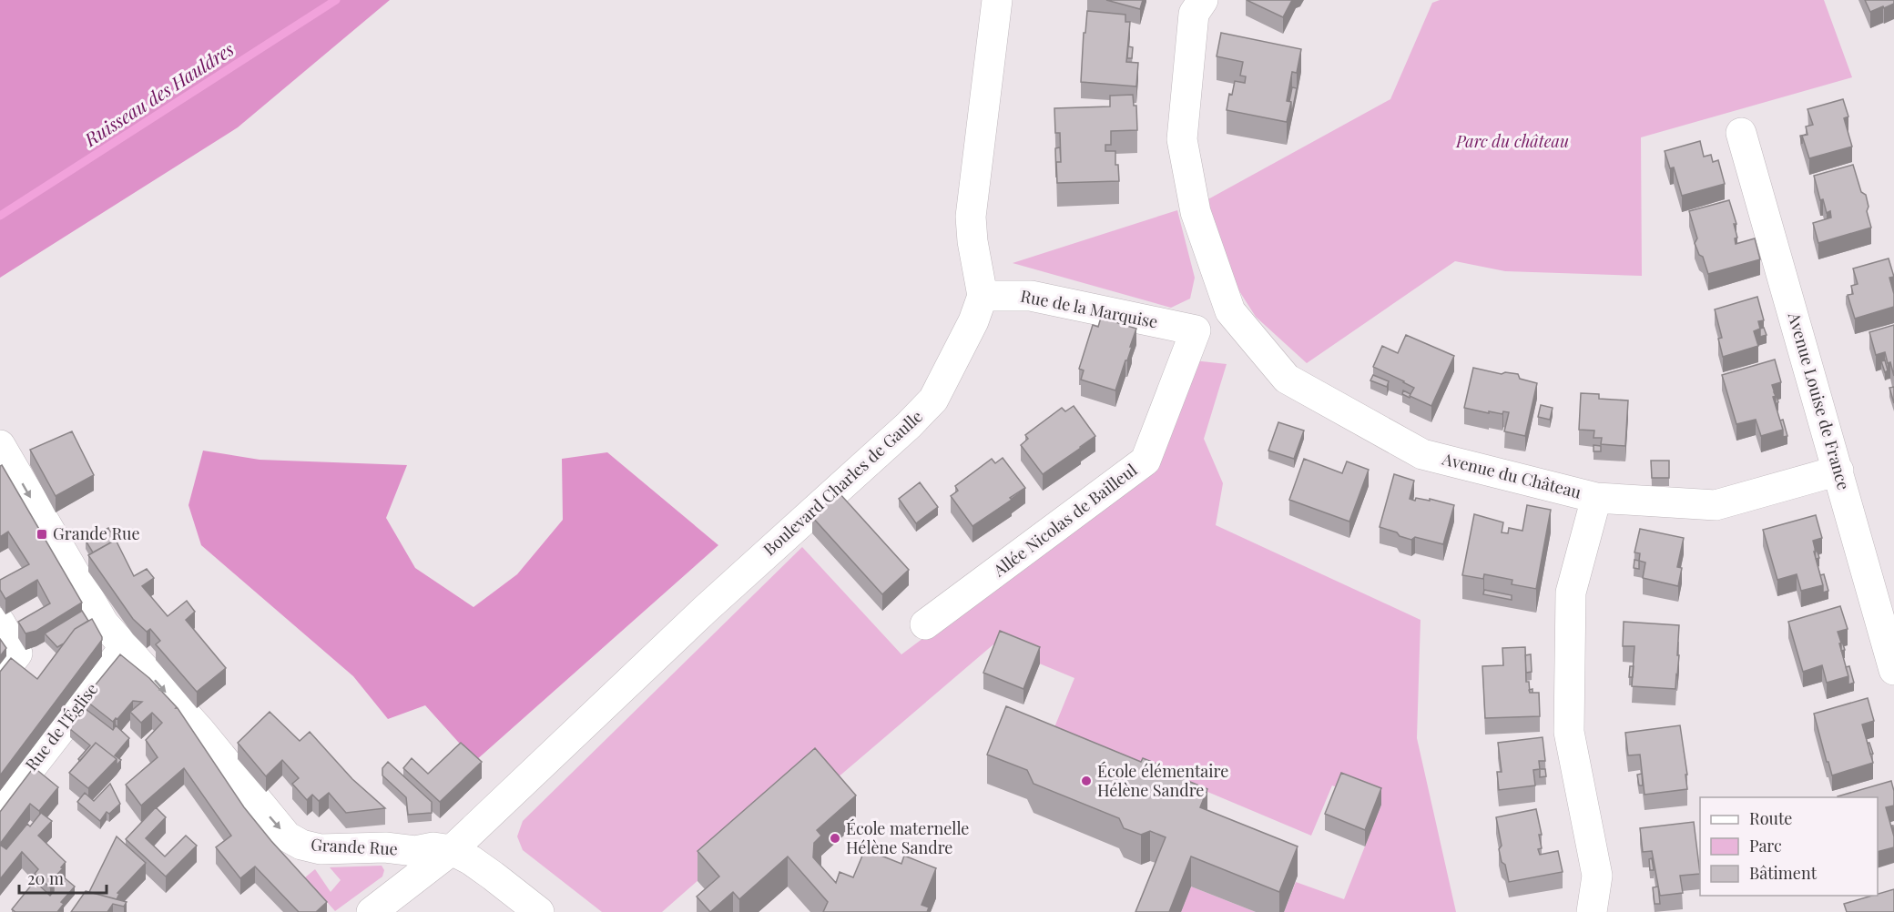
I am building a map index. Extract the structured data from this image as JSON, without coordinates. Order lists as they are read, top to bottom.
{
  "streets": {
    "street": [
      "Rue de la Marquise",
      "Avenue Louise de France",
      "Avenue du Château",
      "Boulevard Charles de Gaulle",
      "Allée Nicolas de Bailleul",
      "Rue de l'Église",
      "Grande Rue"
    ]
  },
  "crossings": [
    ["Rue de la Marquise", "Boulevard Charles de Gaulle"],
    ["Rue de la Marquise", "Allée Nicolas de Bailleul"],
    ["Avenue Louise de France", "Avenue du Château"],
    ["Boulevard Charles de Gaulle", "Grande Rue"],
    ["Rue de l'Église", "Grande Rue"]
  ],
  "one_way": ["Grande Rue"],
  "water": ["Ruisseau des Hauldres"],
  "parks": ["Parc du château"],
  "places": {
    "transit": ["Grande Rue"],
    "other": ["École élémentaire Hélène Sandre", "École maternelle Hélène Sandre"]
  },
  "legend": ["Route", "Parc", "Bâtiment"],
  "scale_bar": "20 m"
}
